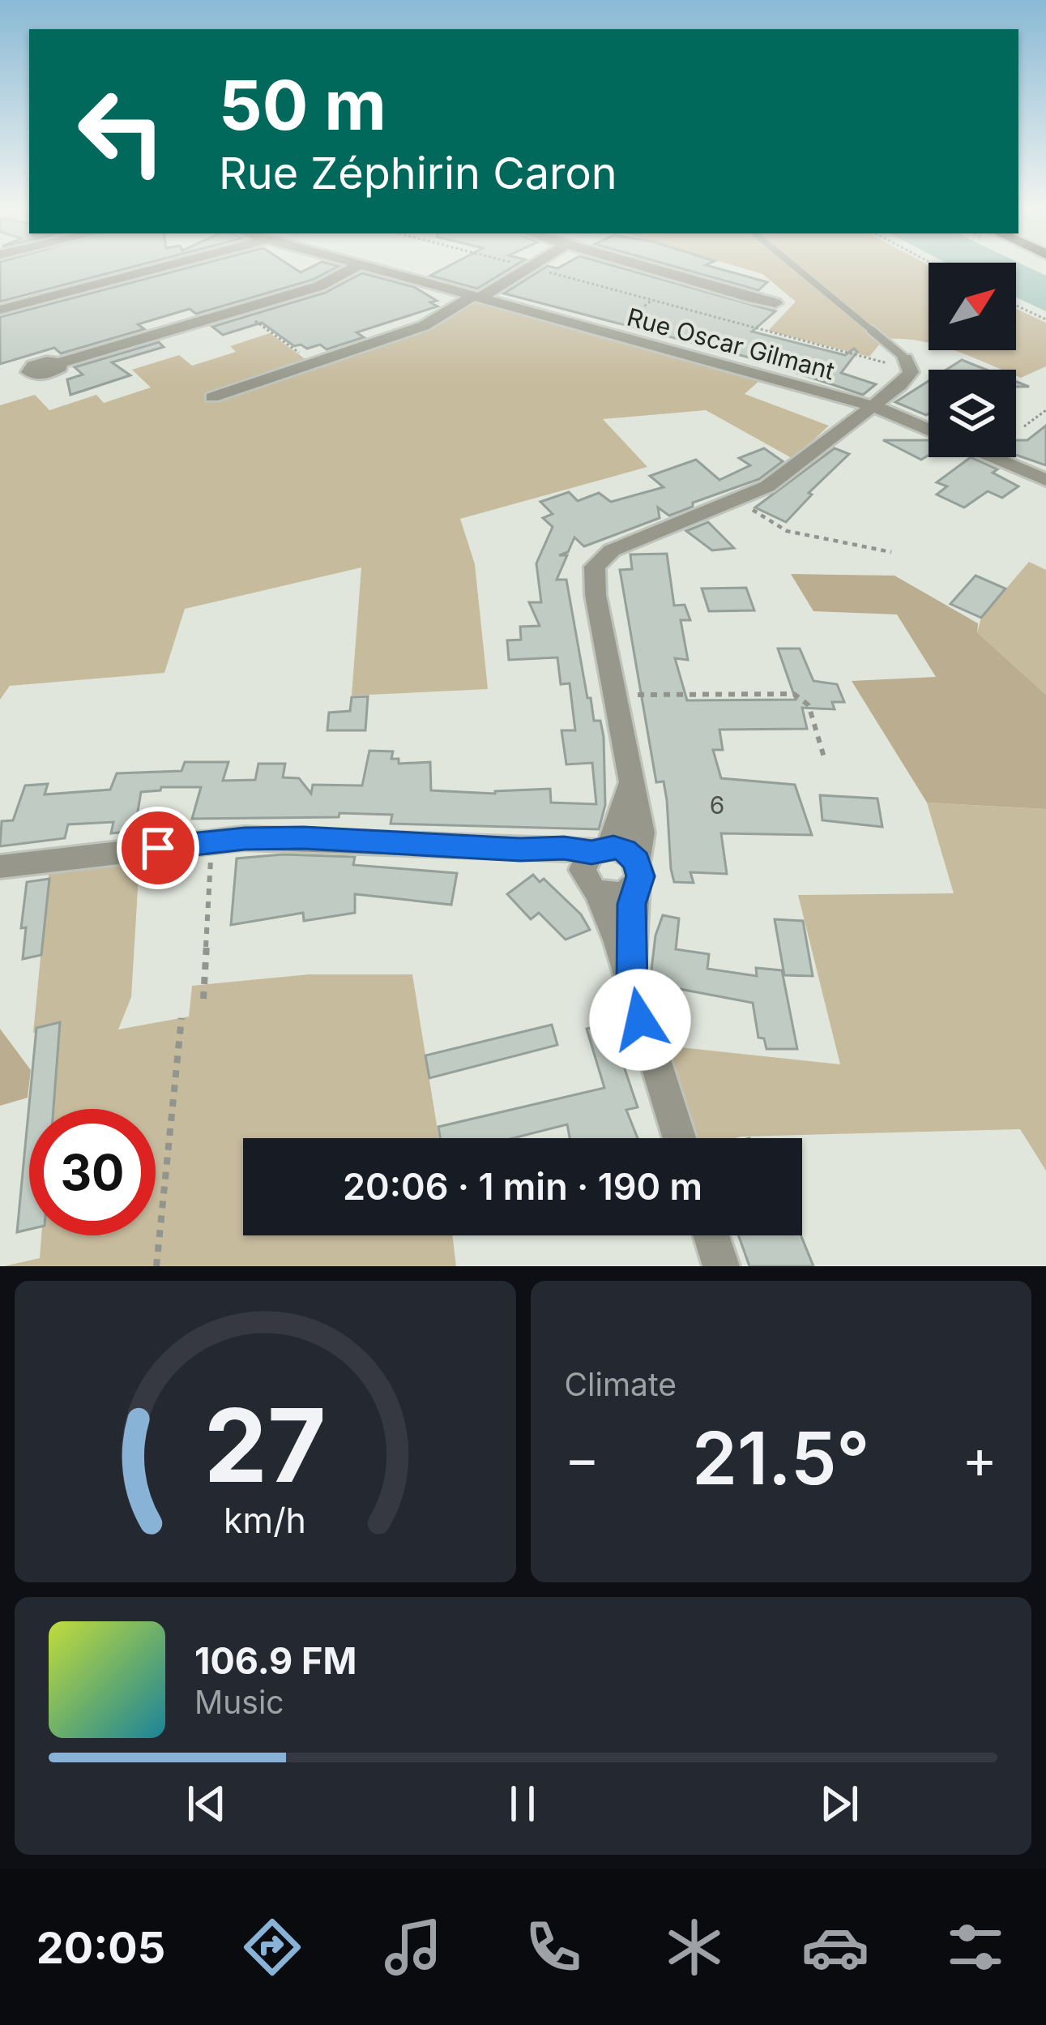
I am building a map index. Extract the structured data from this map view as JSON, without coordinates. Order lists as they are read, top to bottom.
{
  "streets": {
    "street": ["Rue Oscar Gilmant"]
  },
  "house_numbers": ["6"],
  "north": "top right",
  "page": {
    "turn": ["50 m", "Rue Zéphirin Caron"],
    "limit": "30",
    "trip": "20:06 · 1 min · 190 m",
    "tile": "Climate",
    "heat": ["−", "21.5°", "+"],
    "song": ["106.9 FM", "Music"],
    "tabs": "20:05",
    "gauge": ["27", "km/h"]
  }
}
